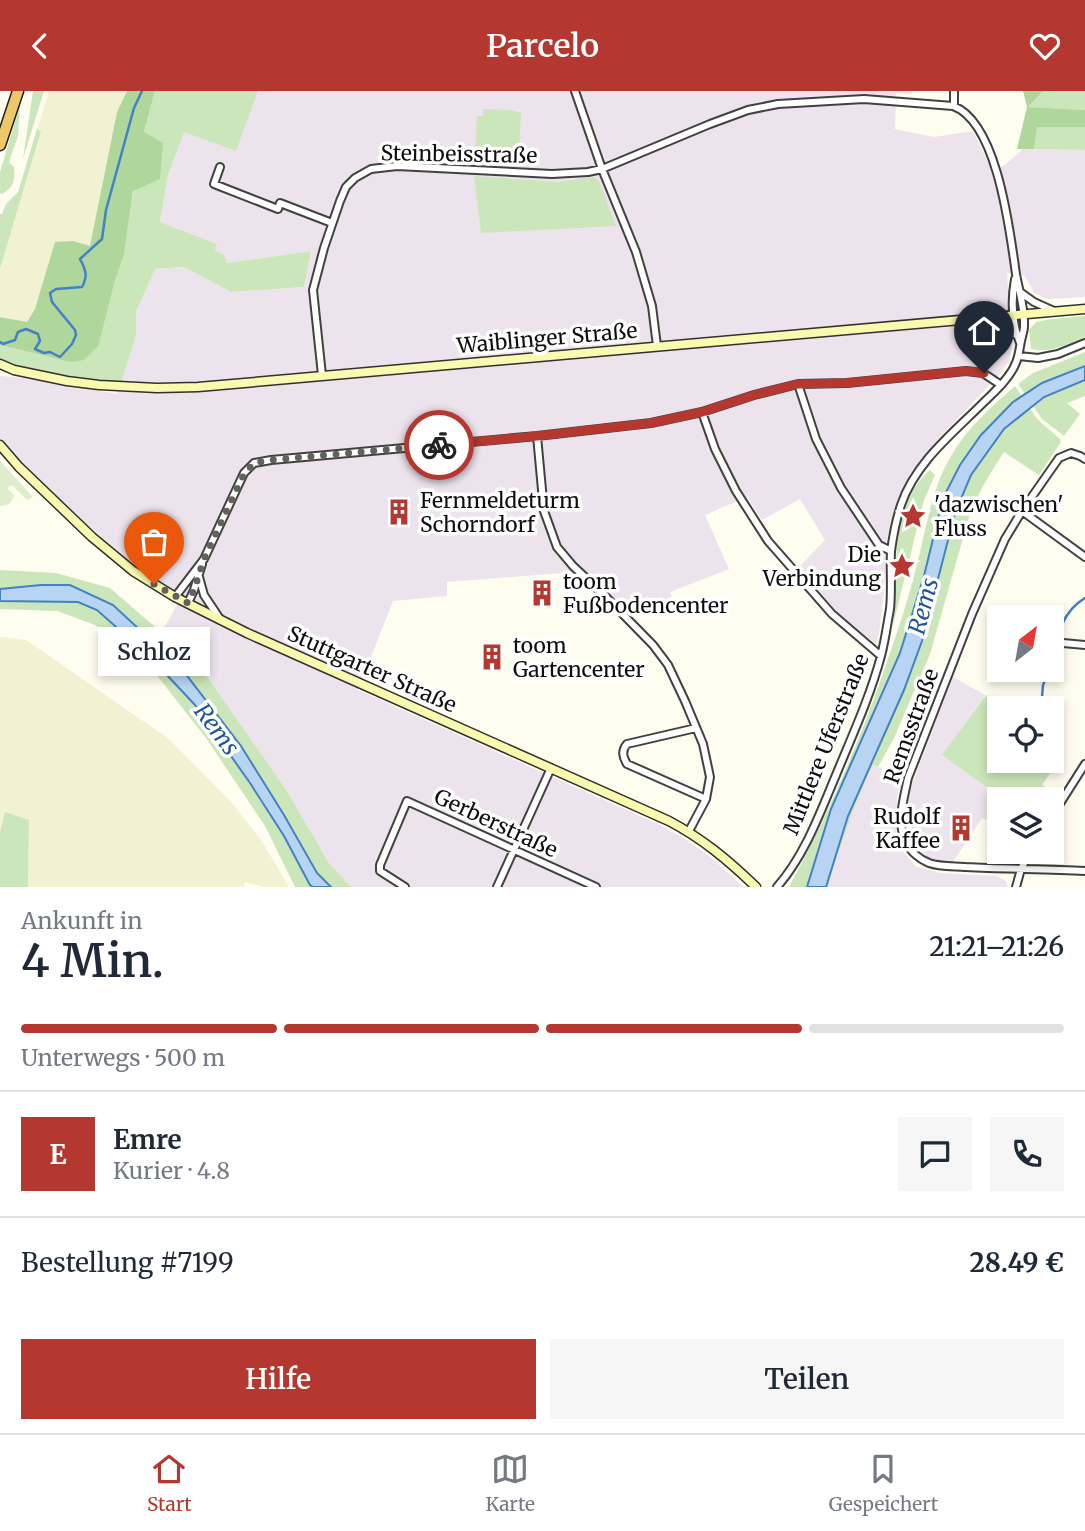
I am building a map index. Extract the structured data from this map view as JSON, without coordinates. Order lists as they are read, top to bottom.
{
  "streets": {
    "main road": ["Waiblinger Straße", "Stuttgarter Straße"],
    "street": [
      "Steinbeisstraße",
      "Remsstraße",
      "Mittlere Uferstraße",
      "Gerberstraße"
    ]
  },
  "crossings": [
    ["Steinbeisstraße", "Waiblinger Straße"],
    ["Waiblinger Straße", "Mittlere Uferstraße"]
  ],
  "water": ["Rems"],
  "places": {
    "building": [
      "Fernmeldeturm Schorndorf",
      "toom Fußbodencenter",
      "toom Gartencenter",
      "Rudolf Kaffee"
    ],
    "place": ["'dazwischen' Fluss", "Die Verbindung"],
    "other": ["Schloz"]
  },
  "north": "top right",
  "page": {
    "header": "Parcelo",
    "bubble": "Schloz",
    "heading": ["4 Min.", "Ankunft in", "21:21–21:26"],
    "panel": [
      "Emre",
      "Kurier · 4.8",
      "Bestellung #7199",
      "28.49 €"
    ],
    "bar": "Unterwegs · 500 m",
    "round": "E",
    "buttons": ["Hilfe", "Teilen"],
    "tabs": ["Start", "Karte", "Gespeichert"]
  }
}
